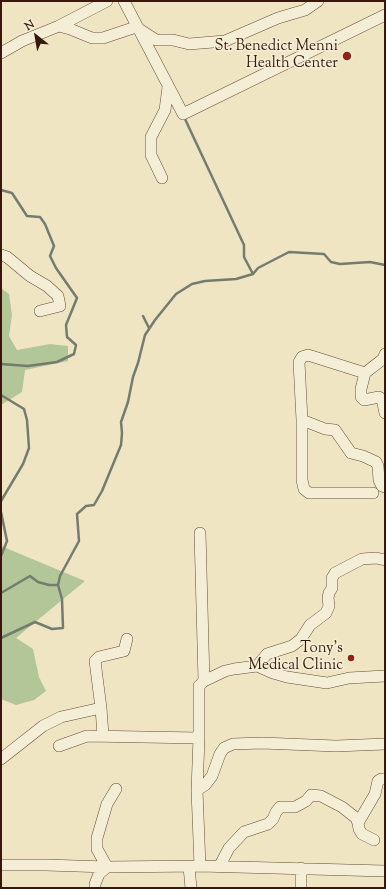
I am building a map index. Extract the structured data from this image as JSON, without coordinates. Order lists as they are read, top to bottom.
{
  "places": ["St. Benedict Menni Health Center", "Tony's Medical Clinic"],
  "north": "top left"
}
